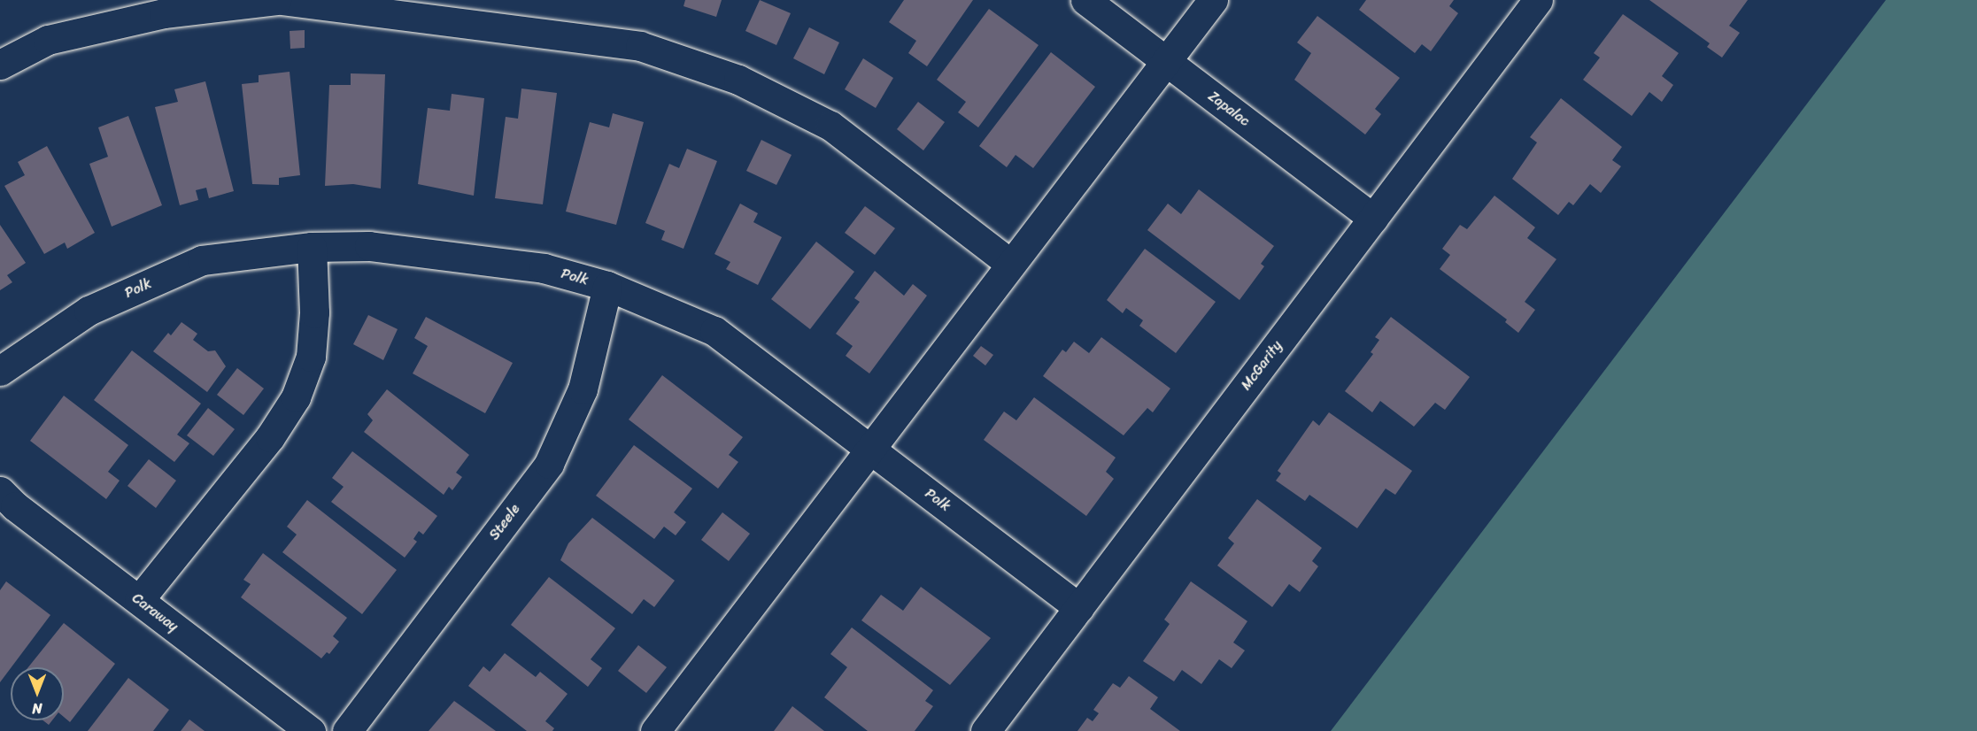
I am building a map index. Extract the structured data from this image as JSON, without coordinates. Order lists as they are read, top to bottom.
{
  "streets": {
    "street": [
      "Zapalac",
      "Polk",
      "McGarity",
      "Steele",
      "Caraway"
    ]
  },
  "crossings": [
    ["Zapalac", "McGarity"],
    ["Polk", "McGarity"],
    ["Polk", "Steele"]
  ],
  "north": "bottom"
}
